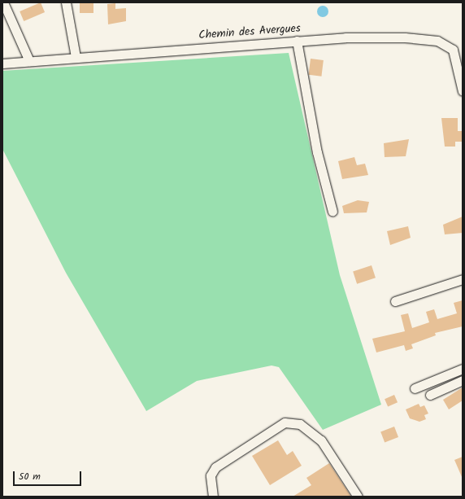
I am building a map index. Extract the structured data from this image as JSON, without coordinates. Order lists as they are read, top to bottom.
{
  "streets": {
    "street": ["Chemin des Avergues"]
  },
  "scale_bar": "50 m"
}
